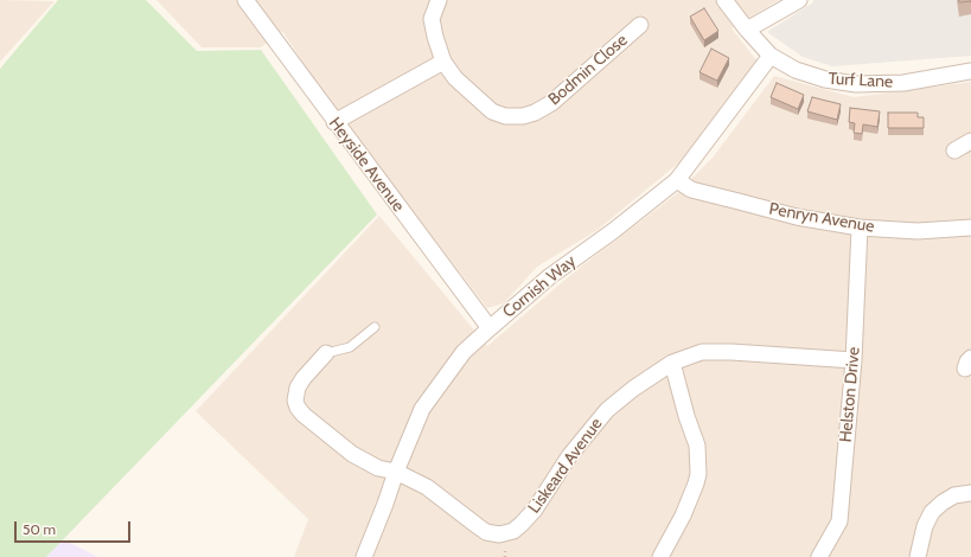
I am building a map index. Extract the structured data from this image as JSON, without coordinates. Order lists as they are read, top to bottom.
{
  "streets": {
    "street": [
      "Bodmin Close",
      "Turf Lane",
      "Heyside Avenue",
      "Penryn Avenue",
      "Cornish Way",
      "Helston Drive",
      "Liskeard Avenue"
    ]
  },
  "crossings": [
    ["Turf Lane", "Cornish Way"],
    ["Heyside Avenue", "Cornish Way"],
    ["Penryn Avenue", "Cornish Way"],
    ["Penryn Avenue", "Helston Drive"],
    ["Cornish Way", "Liskeard Avenue"],
    ["Helston Drive", "Liskeard Avenue"]
  ],
  "scale_bar": "50 m"
}
